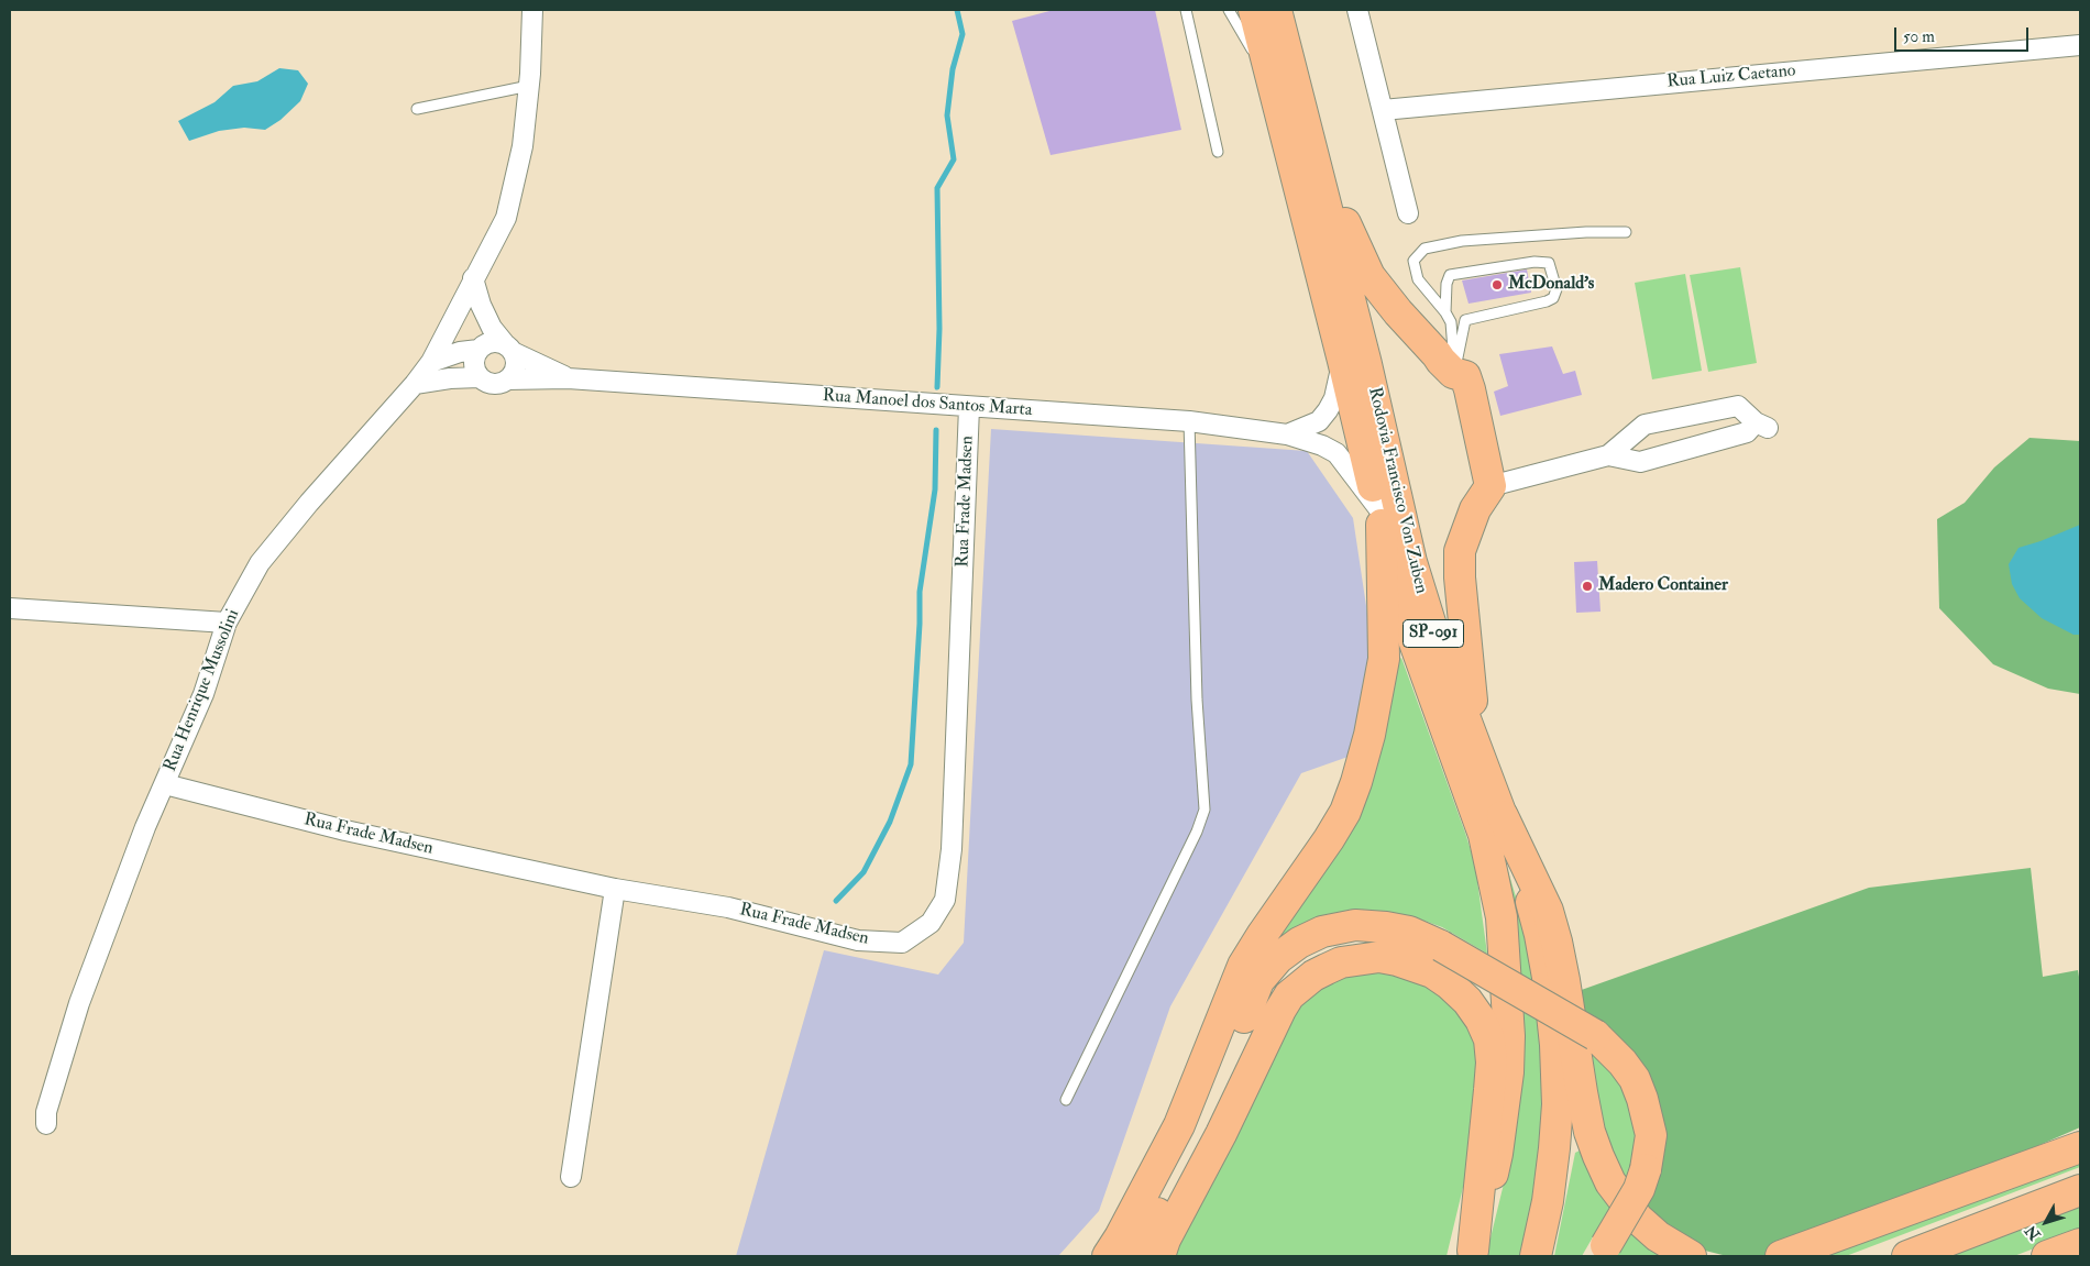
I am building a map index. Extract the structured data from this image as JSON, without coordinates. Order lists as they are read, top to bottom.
{
  "streets": {
    "main road": ["Rodovia Francisco Von Zuben", "SP-091"],
    "street": [
      "Rua Luiz Caetano",
      "Rua Manoel dos Santos Marta",
      "Rua Frade Madsen",
      "Rua Henrique Mussolini"
    ]
  },
  "crossings": [
    ["Rua Manoel dos Santos Marta", "Rodovia Francisco Von Zuben"],
    ["Rua Manoel dos Santos Marta", "Rua Frade Madsen"],
    ["Rua Manoel dos Santos Marta", "Rua Henrique Mussolini"],
    ["Rua Frade Madsen", "Rua Henrique Mussolini"]
  ],
  "places": ["McDonald's", "Madero Container"],
  "scale_bar": "50 m",
  "north": "bottom left"
}
